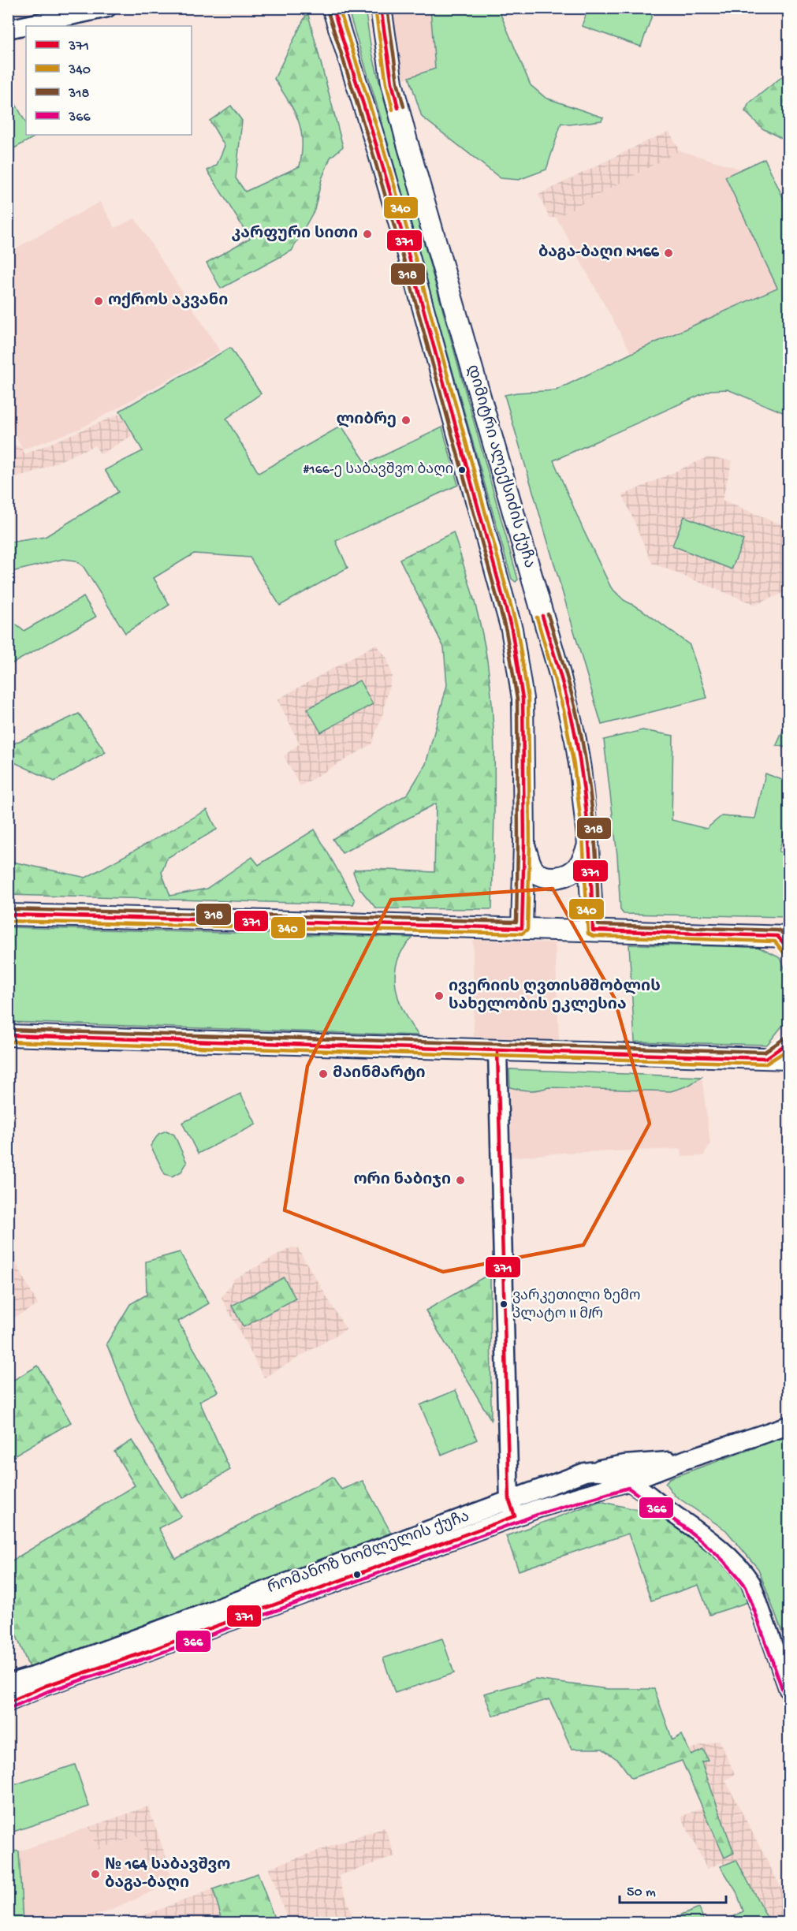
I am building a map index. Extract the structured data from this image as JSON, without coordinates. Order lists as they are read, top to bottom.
{
  "streets": {
    "main road": ["დიმიტრი ალექსიძის ქუჩა"],
    "street": ["რომანოზ ხომლელის ქუჩა"]
  },
  "places": [
    "კარფური სითი",
    "ბაგა-ბაღი N166",
    "ოქროს აკვანი",
    "ლიბრე",
    "#166-ე საბავშვო ბაღი",
    "ივერიის ღვთისმშობლის სახელობის ეკლესია",
    "მაინმარტი",
    "ორი ნაბიჯი",
    "ვარკეთილი ზემო პლატო II მ/რ",
    "№ 164 საბავშვო ბაგა-ბაღი"
  ],
  "lines": [
    "transit line 371",
    "transit line 340",
    "transit line 318",
    "transit line 366"
  ],
  "legend": [
    "371",
    "340",
    "318",
    "366"
  ],
  "scale_bar": "50 m"
}
